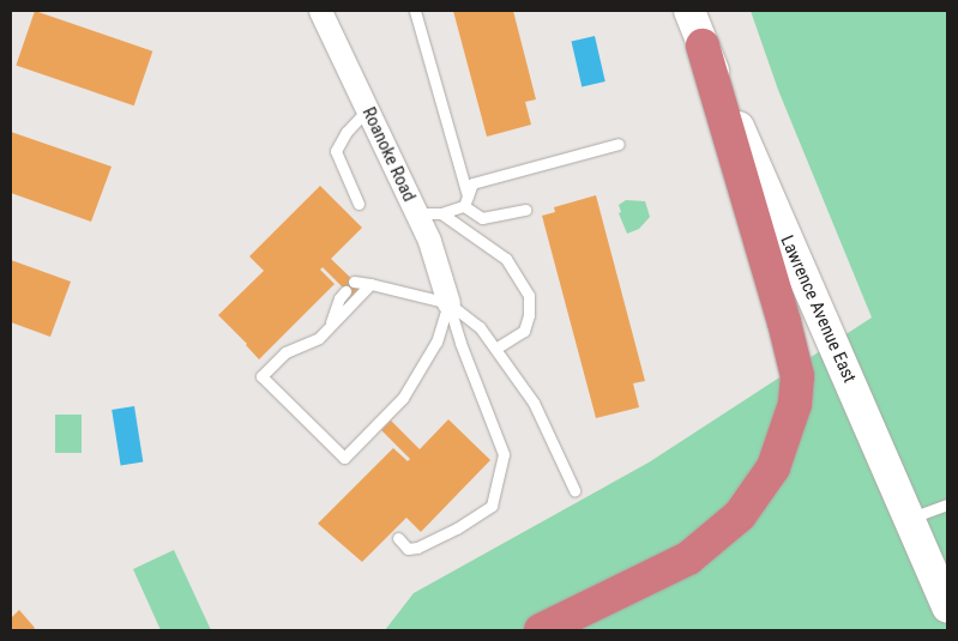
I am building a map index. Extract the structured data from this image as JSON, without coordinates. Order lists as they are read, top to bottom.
{
  "streets": {
    "main road": ["Lawrence Avenue East"],
    "street": ["Roanoke Road"]
  }
}
